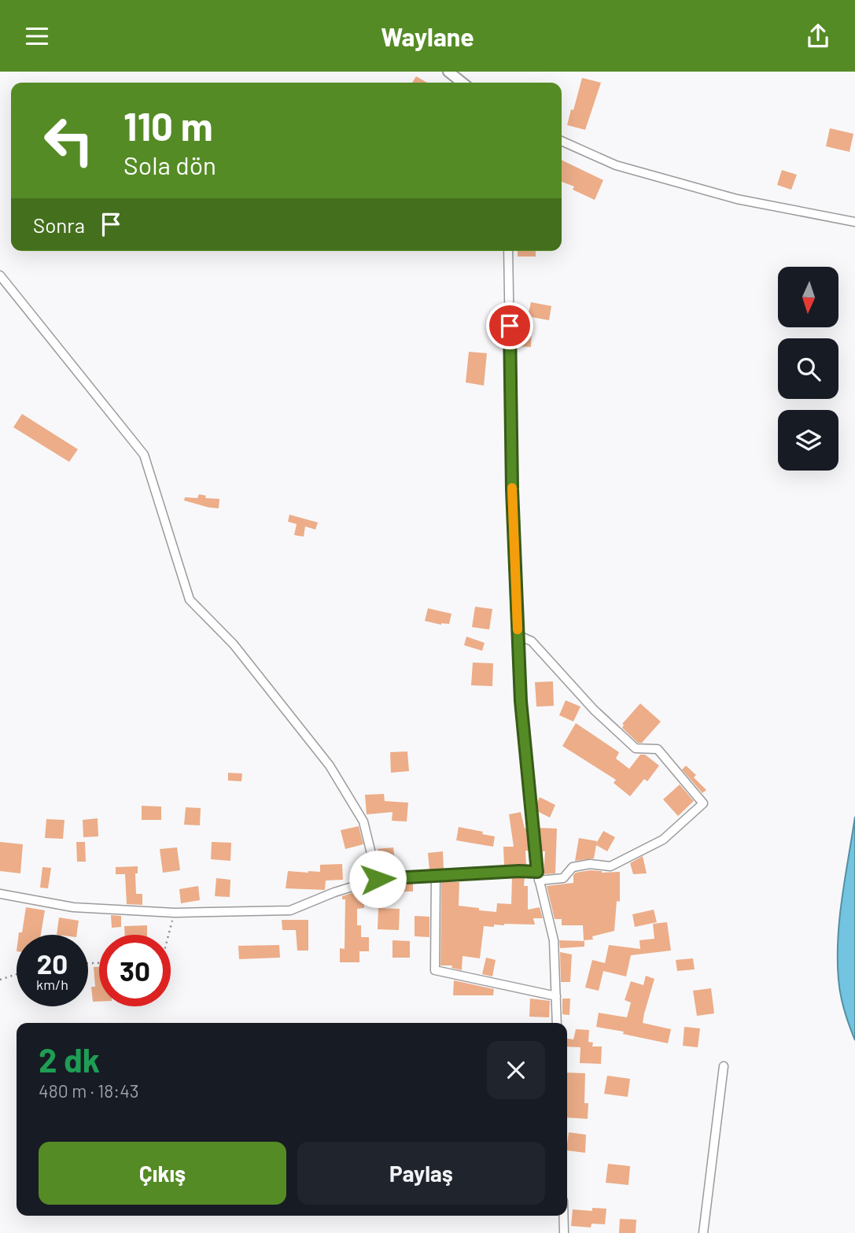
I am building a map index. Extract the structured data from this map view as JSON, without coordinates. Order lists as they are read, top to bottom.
{
  "north": "bottom",
  "page": {
    "header": "Waylane",
    "turn": ["110 m", "Sola dön"],
    "then": "Sonra",
    "speed": "20 km/h",
    "limit": "30",
    "heading": ["2 dk", "480 m · 18:43"],
    "buttons": ["Çıkış", "Paylaş"]
  }
}
